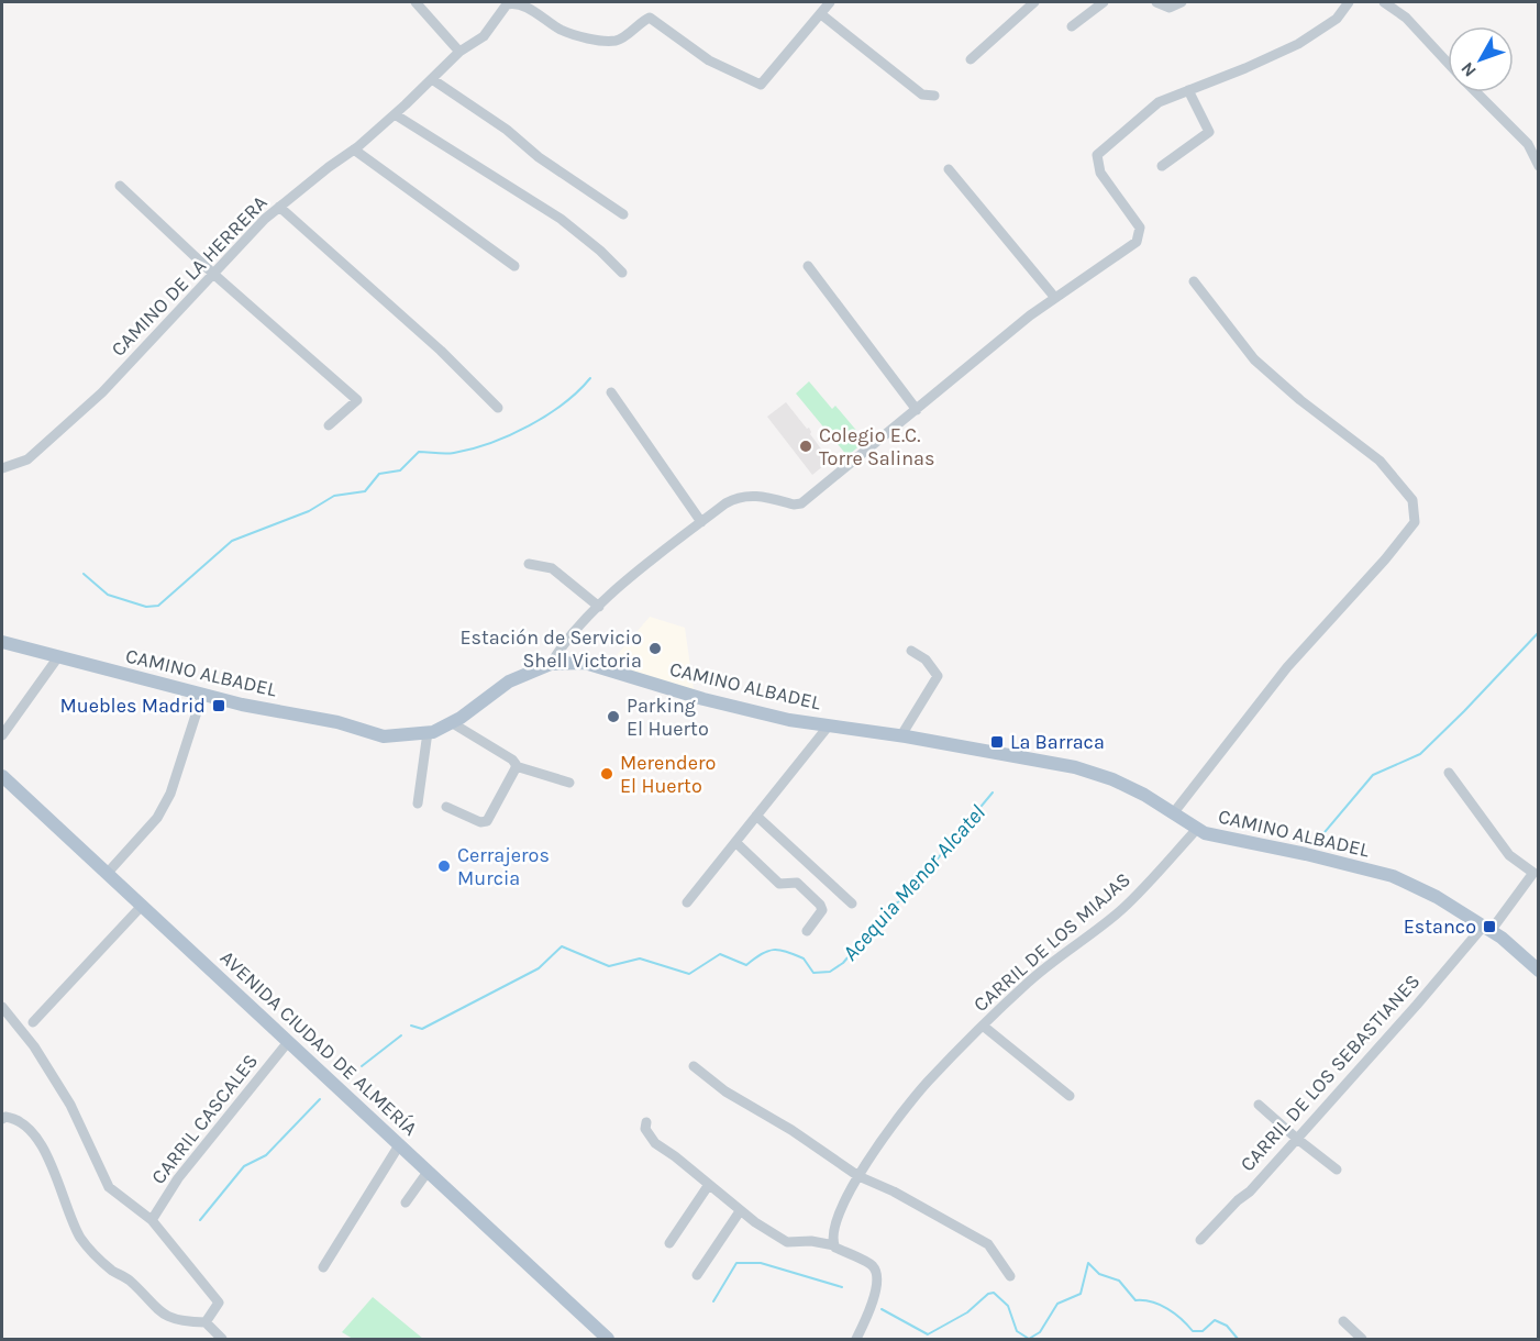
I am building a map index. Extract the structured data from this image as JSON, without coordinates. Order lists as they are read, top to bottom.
{
  "streets": {
    "main road": ["CAMINO ALBADEL", "AVENIDA CIUDAD DE ALMERÍA"],
    "street": [
      "CAMINO DE LA HERRERA",
      "CARRIL DE LOS MIAJAS",
      "CARRIL DE LOS SEBASTIANES",
      "CARRIL CASCALES"
    ]
  },
  "crossings": [
    ["CAMINO ALBADEL", "CARRIL DE LOS MIAJAS"],
    ["CAMINO ALBADEL", "CARRIL DE LOS SEBASTIANES"],
    ["AVENIDA CIUDAD DE ALMERÍA", "CARRIL CASCALES"]
  ],
  "water": ["Acequia Menor Alcatel"],
  "places": {
    "other": [
      "Colegio E.C. Torre Salinas",
      "Estación de Servicio Shell Victoria",
      "Parking El Huerto",
      "Merendero El Huerto",
      "Cerrajeros Murcia"
    ],
    "transit": ["Muebles Madrid", "La Barraca", "Estanco"]
  },
  "north": "bottom left"
}
